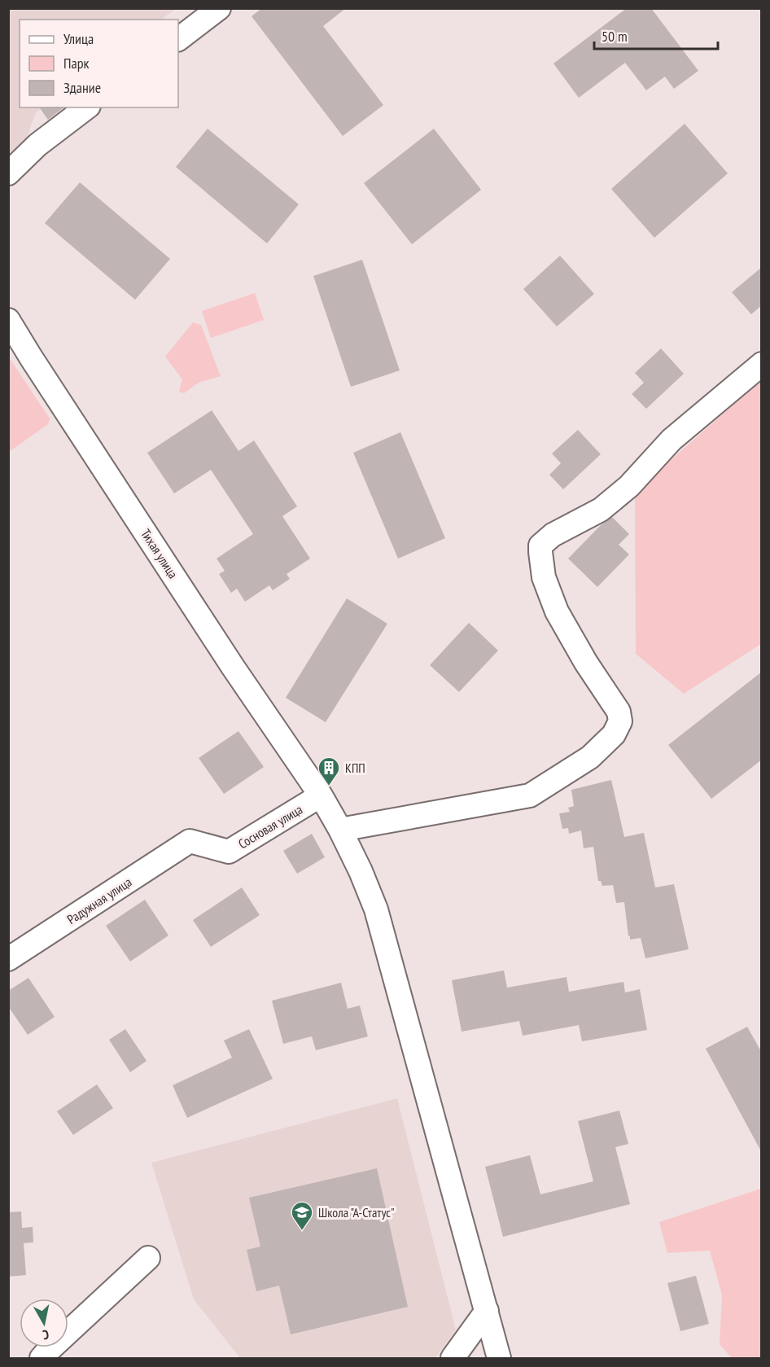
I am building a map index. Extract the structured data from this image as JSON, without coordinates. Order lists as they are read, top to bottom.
{
  "streets": {
    "street": ["Тихая улица", "Сосновая улица", "Радужная улица"]
  },
  "crossings": [
    ["Тихая улица", "Сосновая улица"],
    ["Сосновая улица", "Радужная улица"]
  ],
  "places": {
    "building": ["КПП"],
    "school or university": ["Школа \"А-Статус\""]
  },
  "legend": ["Улица", "Парк", "Здание"],
  "scale_bar": "50 m",
  "north": "bottom"
}
